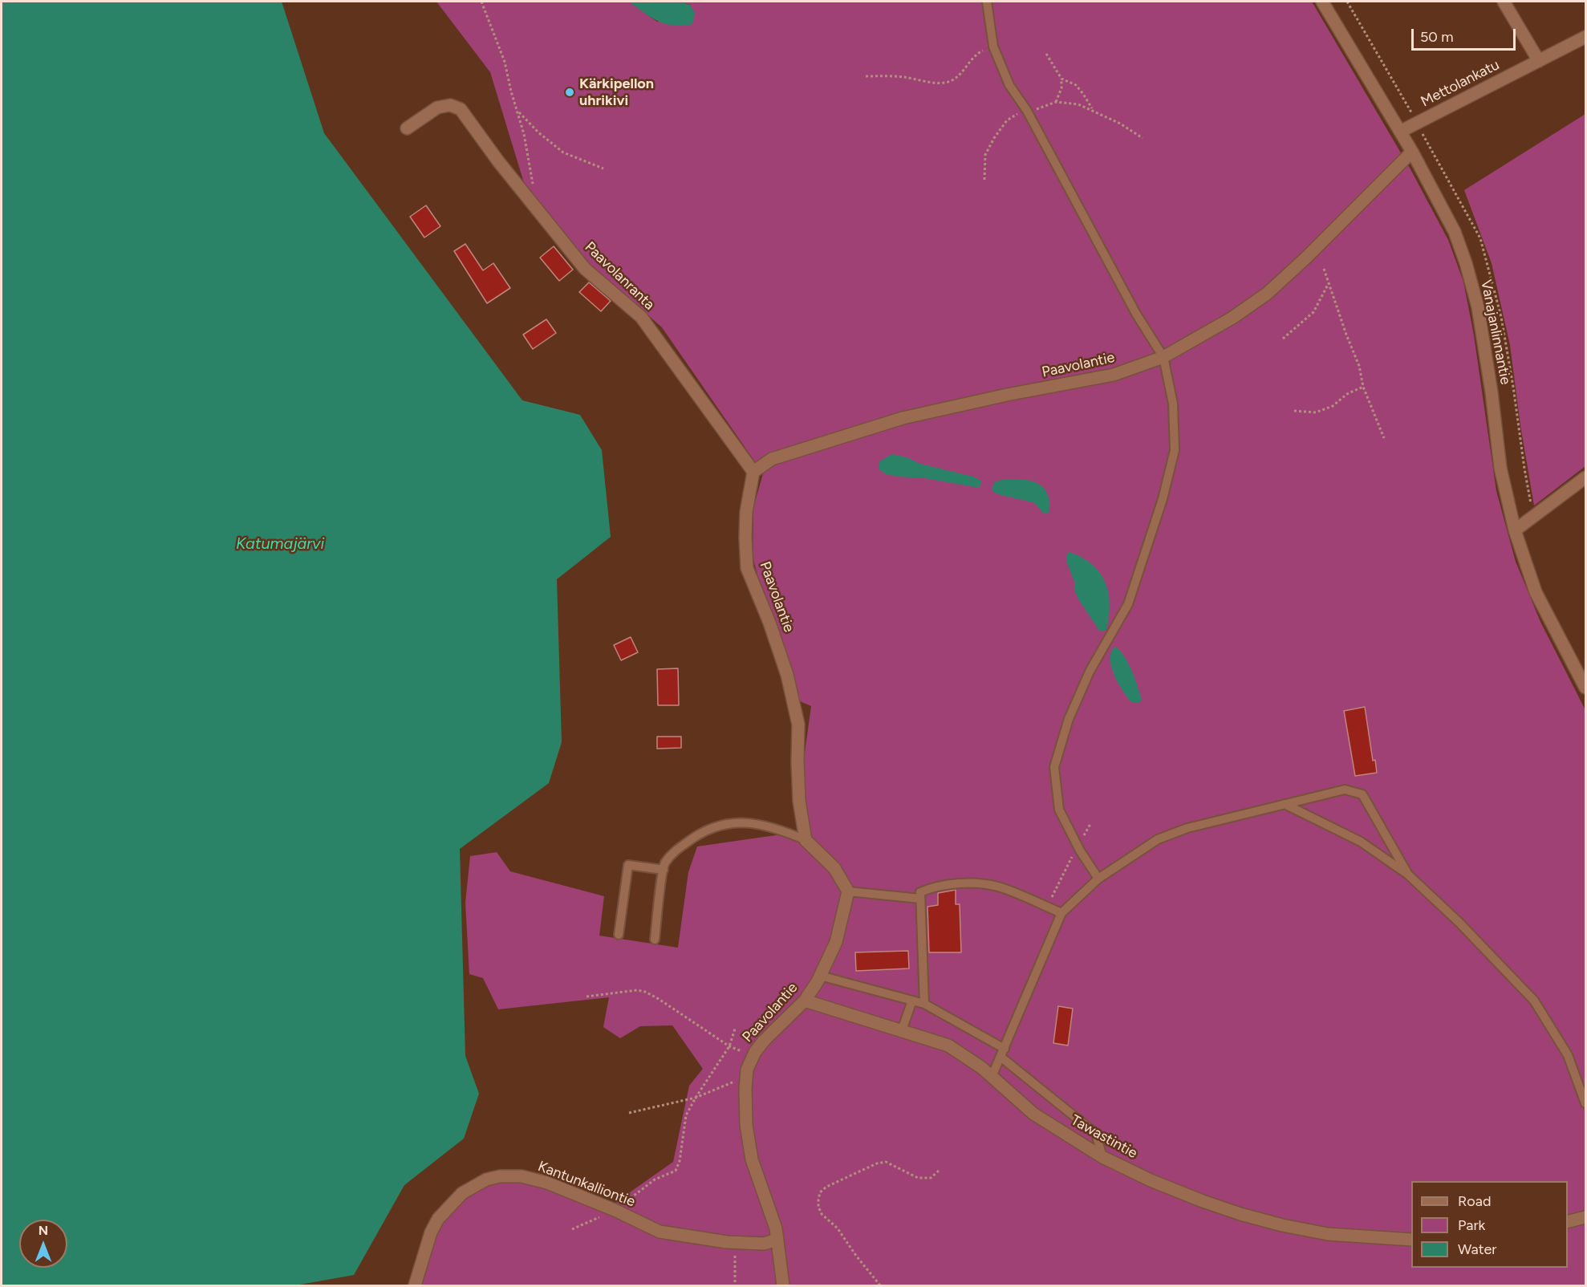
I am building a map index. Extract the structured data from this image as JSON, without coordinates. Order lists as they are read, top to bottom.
{
  "streets": {
    "street": [
      "Mettolankatu",
      "Paavolanranta",
      "Vanajanlinnantie",
      "Paavolantie",
      "Tawastintie",
      "Kantunkalliontie"
    ]
  },
  "crossings": [
    ["Mettolankatu", "Vanajanlinnantie"],
    ["Paavolanranta", "Paavolantie"],
    ["Vanajanlinnantie", "Paavolantie"],
    ["Paavolantie", "Tawastintie"],
    ["Paavolantie", "Kantunkalliontie"]
  ],
  "water": ["Katumajärvi"],
  "places": ["Kärkipellon uhrikivi"],
  "legend": ["Road", "Park", "Water"],
  "scale_bar": "50 m",
  "north": "top"
}
